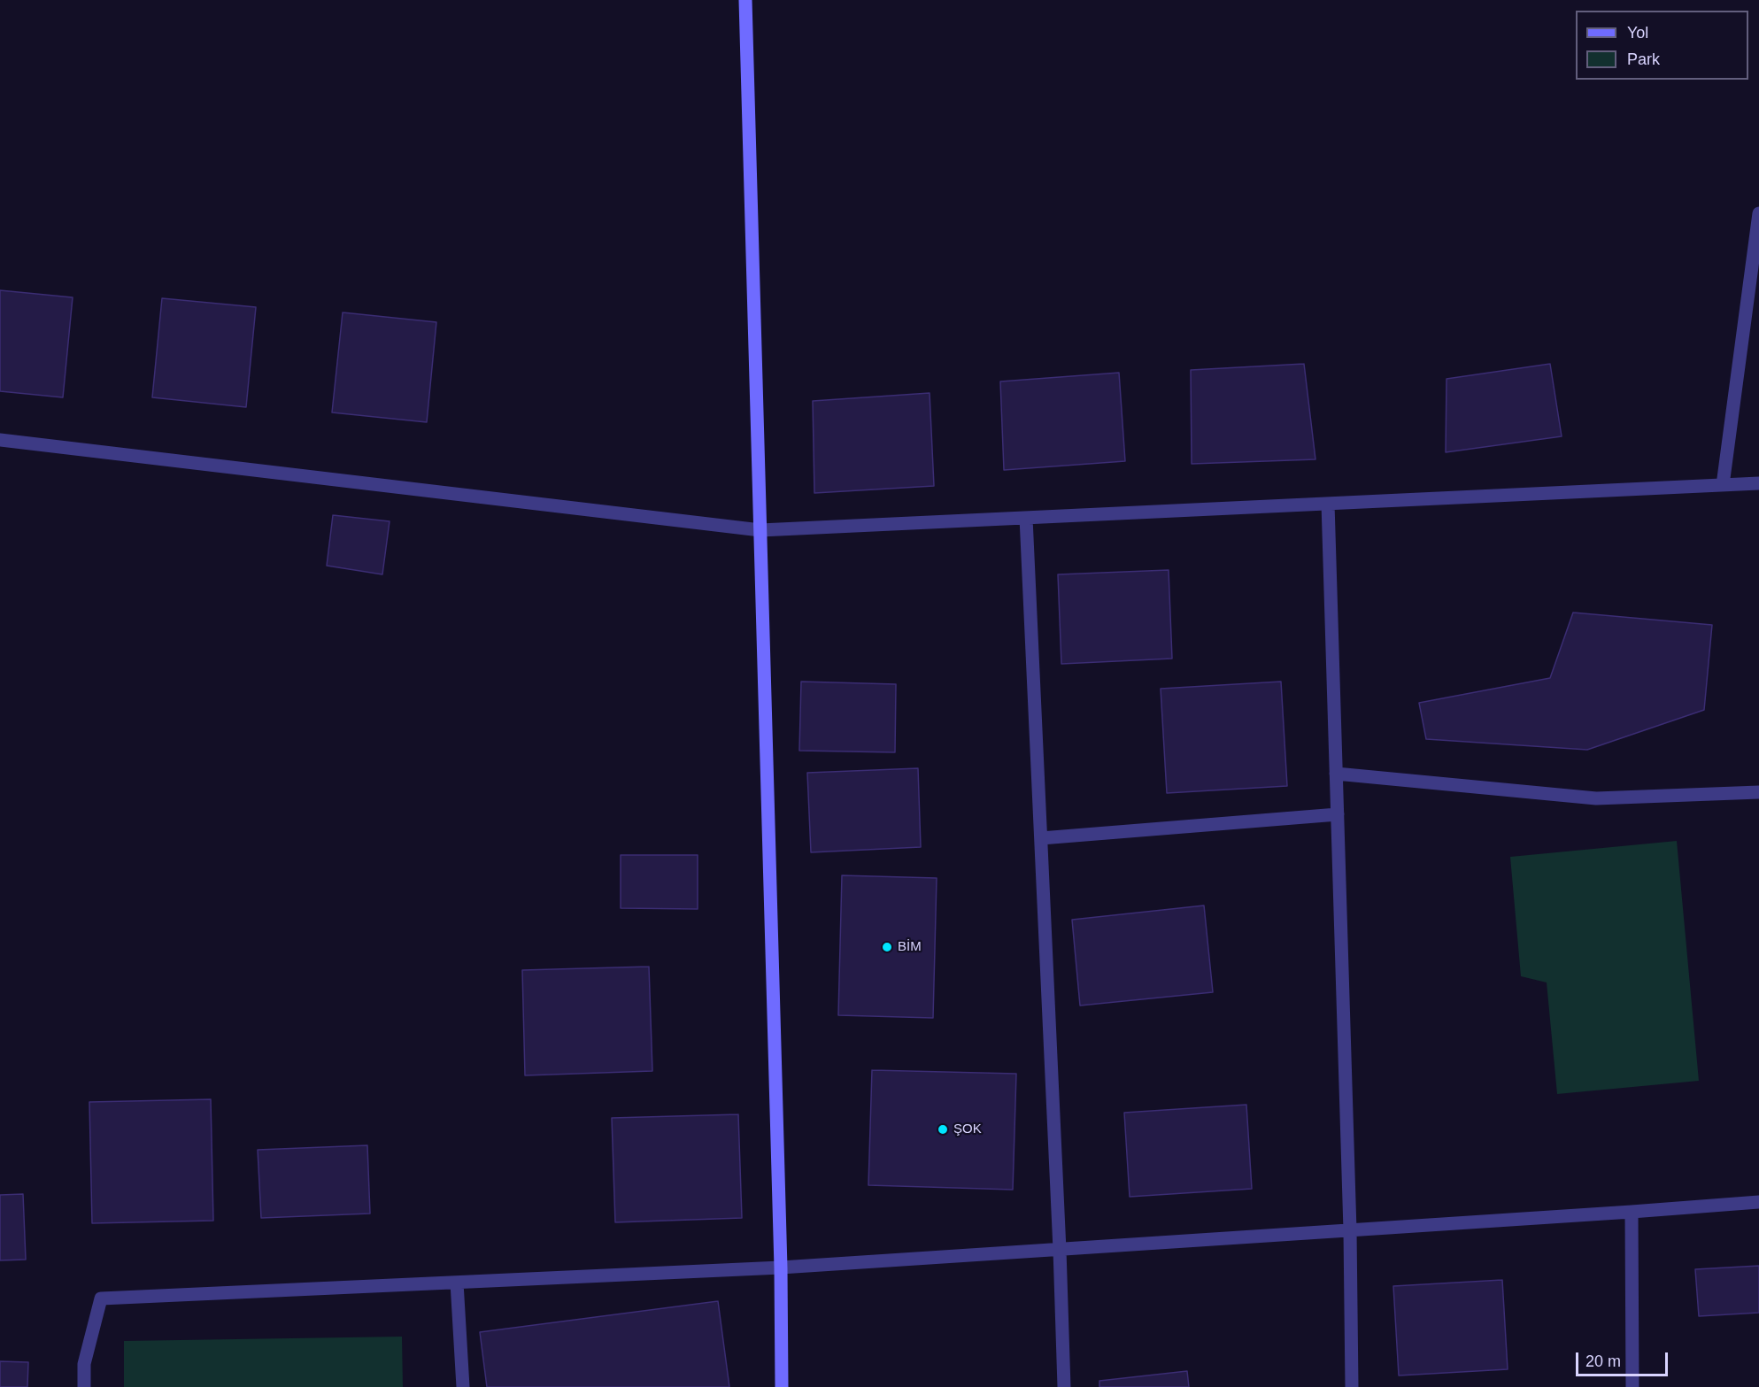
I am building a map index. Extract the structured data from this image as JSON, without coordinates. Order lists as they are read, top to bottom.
{
  "places": ["BİM", "ŞOK"],
  "legend": ["Yol", "Park"],
  "scale_bar": "20 m"
}
